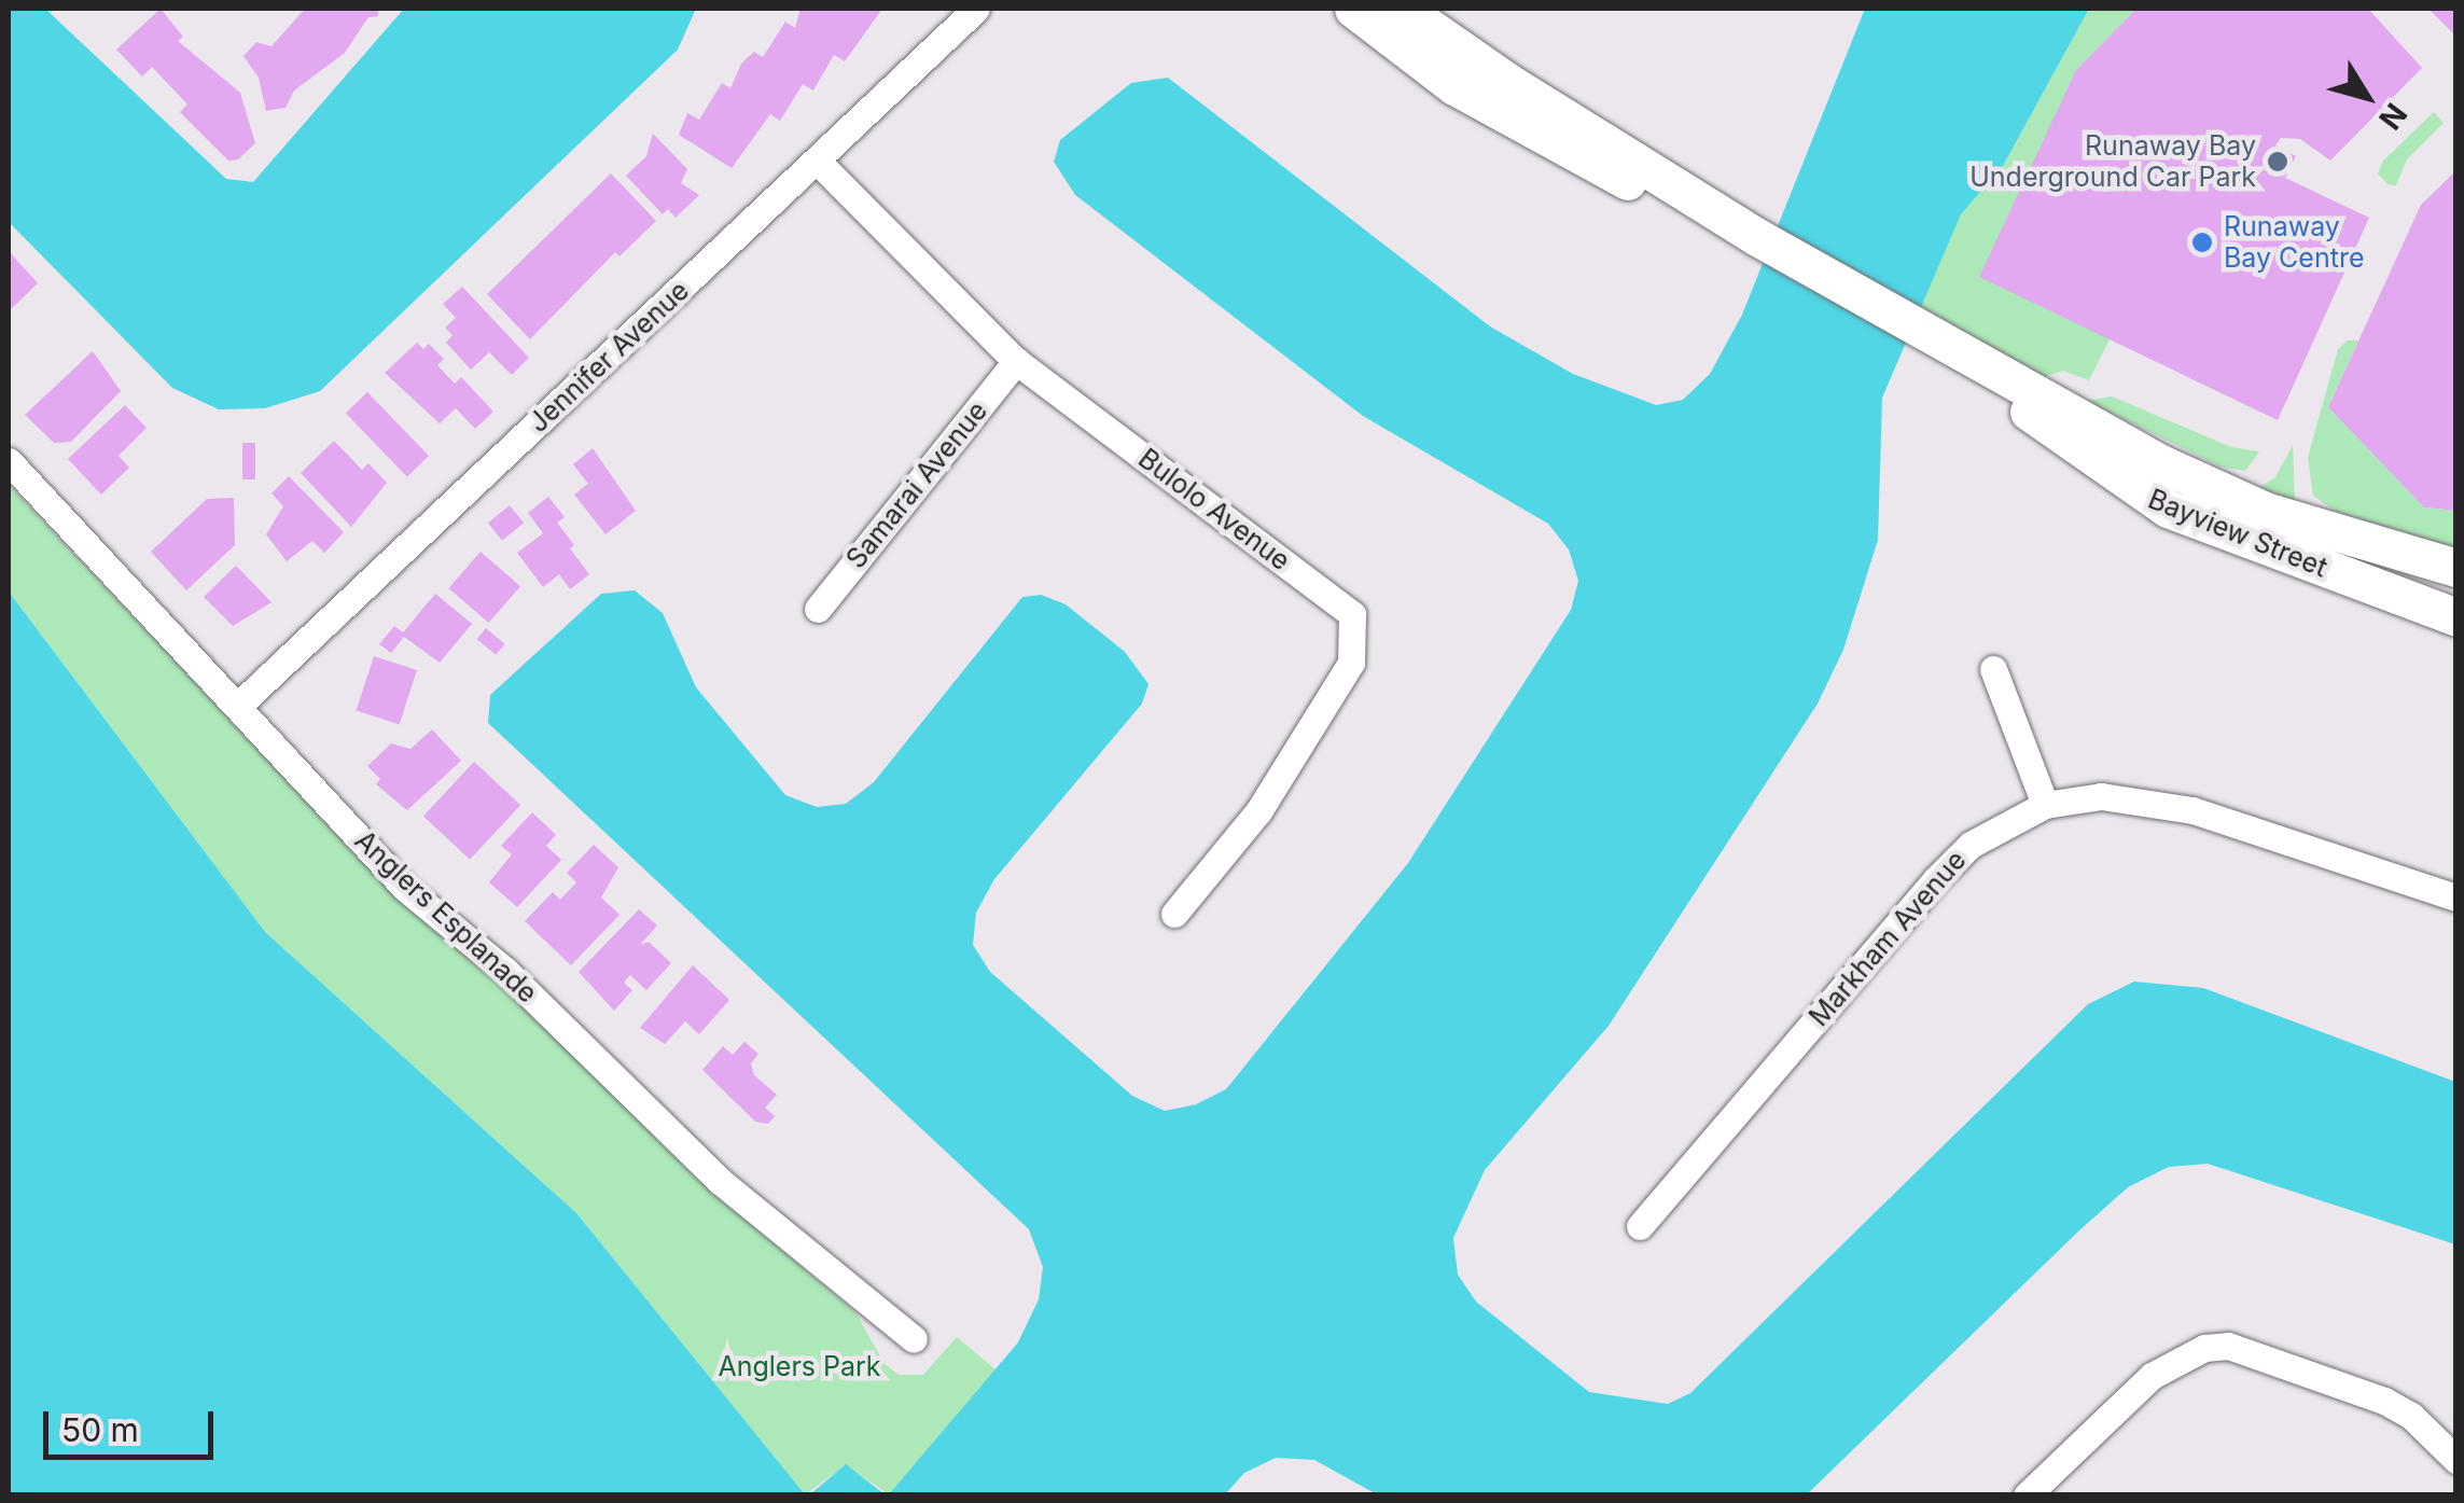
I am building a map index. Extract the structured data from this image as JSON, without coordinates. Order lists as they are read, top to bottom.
{
  "streets": {
    "main road": ["Bayview Street"],
    "street": [
      "Jennifer Avenue",
      "Samarai Avenue",
      "Bulolo Avenue",
      "Anglers Esplanade",
      "Markham Avenue"
    ]
  },
  "crossings": [
    ["Jennifer Avenue", "Bulolo Avenue"],
    ["Jennifer Avenue", "Anglers Esplanade"],
    ["Samarai Avenue", "Bulolo Avenue"]
  ],
  "parks": ["Anglers Park"],
  "places": ["Runaway Bay Underground Car Park", "Runaway Bay Centre"],
  "scale_bar": "50 m",
  "north": "bottom right"
}
